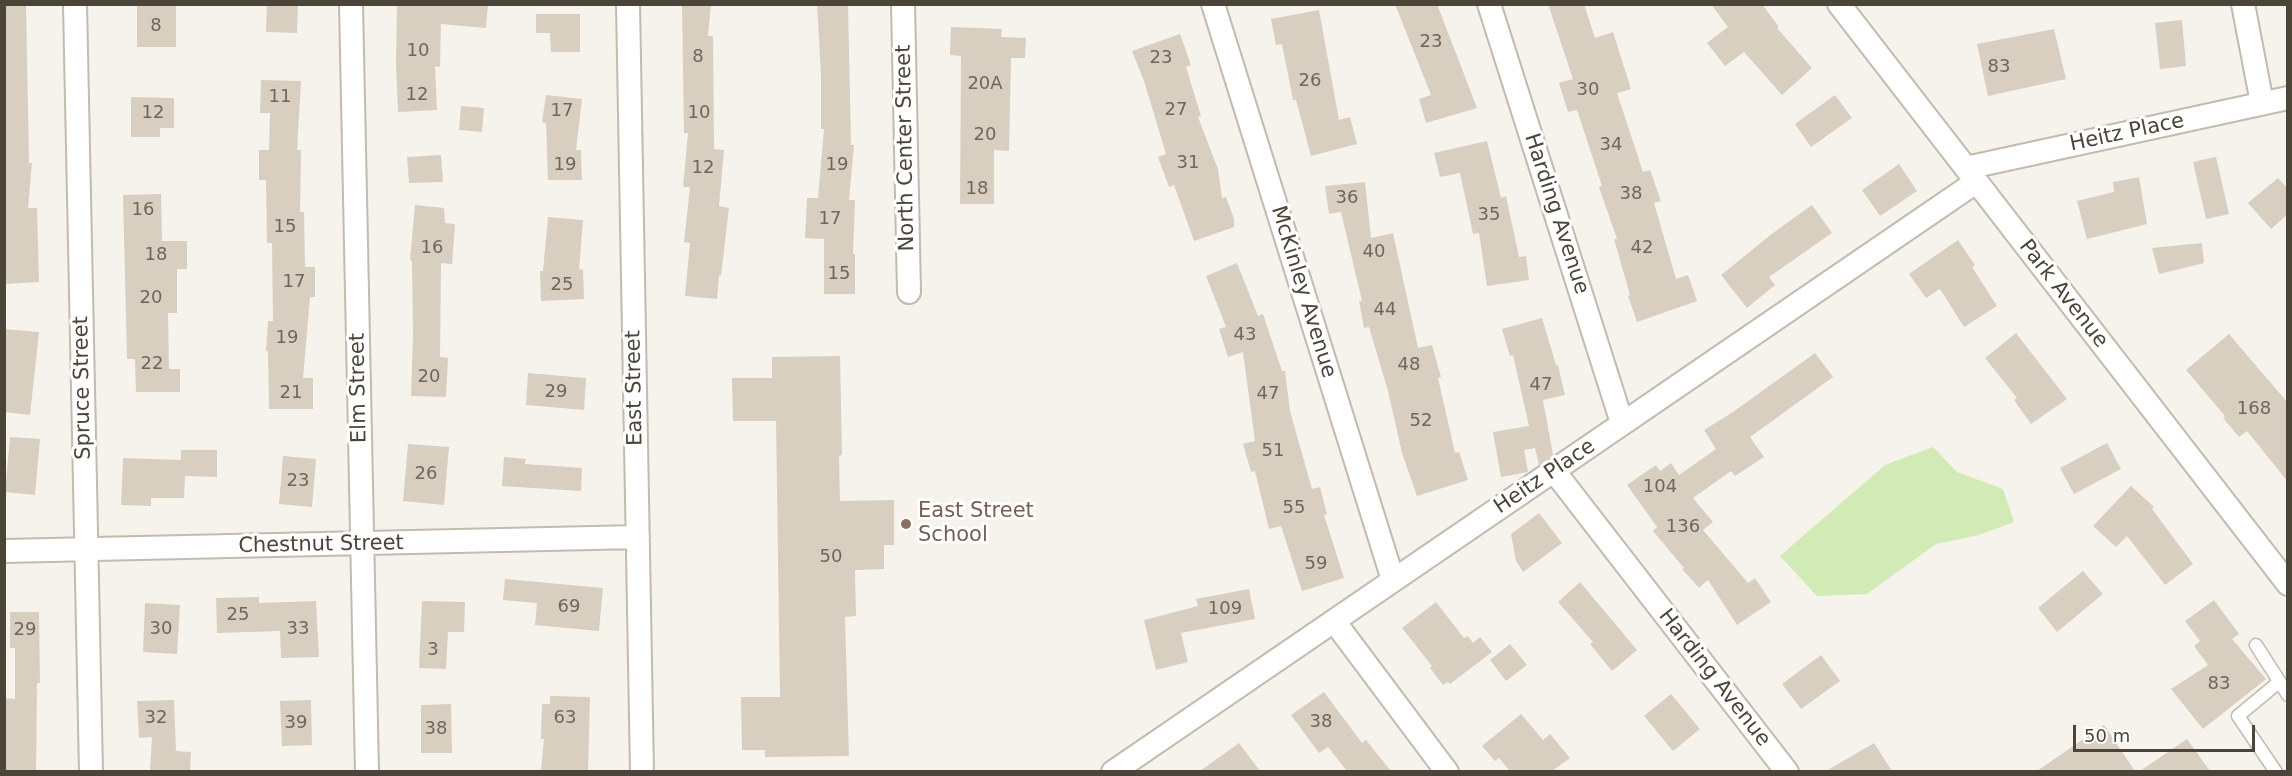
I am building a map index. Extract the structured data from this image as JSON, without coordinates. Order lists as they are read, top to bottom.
{
  "streets": {
    "street": [
      "Heitz Place",
      "North Center Street",
      "Harding Avenue",
      "McKinley Avenue",
      "Park Avenue",
      "Spruce Street",
      "Elm Street",
      "East Street",
      "Chestnut Street"
    ]
  },
  "crossings": [
    ["Heitz Place", "Harding Avenue"],
    ["Heitz Place", "McKinley Avenue"],
    ["Heitz Place", "Park Avenue"],
    ["Spruce Street", "Chestnut Street"],
    ["Elm Street", "Chestnut Street"],
    ["East Street", "Chestnut Street"]
  ],
  "places": ["East Street School"],
  "house_numbers": [
    "8",
    "23",
    "10",
    "8",
    "23",
    "83",
    "26",
    "20A",
    "30",
    "12",
    "11",
    "27",
    "17",
    "12",
    "10",
    "20",
    "34",
    "31",
    "19",
    "19",
    "12",
    "18",
    "38",
    "36",
    "16",
    "35",
    "17",
    "15",
    "16",
    "42",
    "40",
    "18",
    "15",
    "17",
    "25",
    "20",
    "44",
    "43",
    "19",
    "22",
    "48",
    "20",
    "47",
    "29",
    "21",
    "47",
    "168",
    "52",
    "51",
    "26",
    "23",
    "104",
    "55",
    "136",
    "50",
    "59",
    "69",
    "109",
    "25",
    "30",
    "33",
    "29",
    "3",
    "83",
    "32",
    "63",
    "38",
    "39",
    "38"
  ],
  "scale_bar": "50 m"
}
